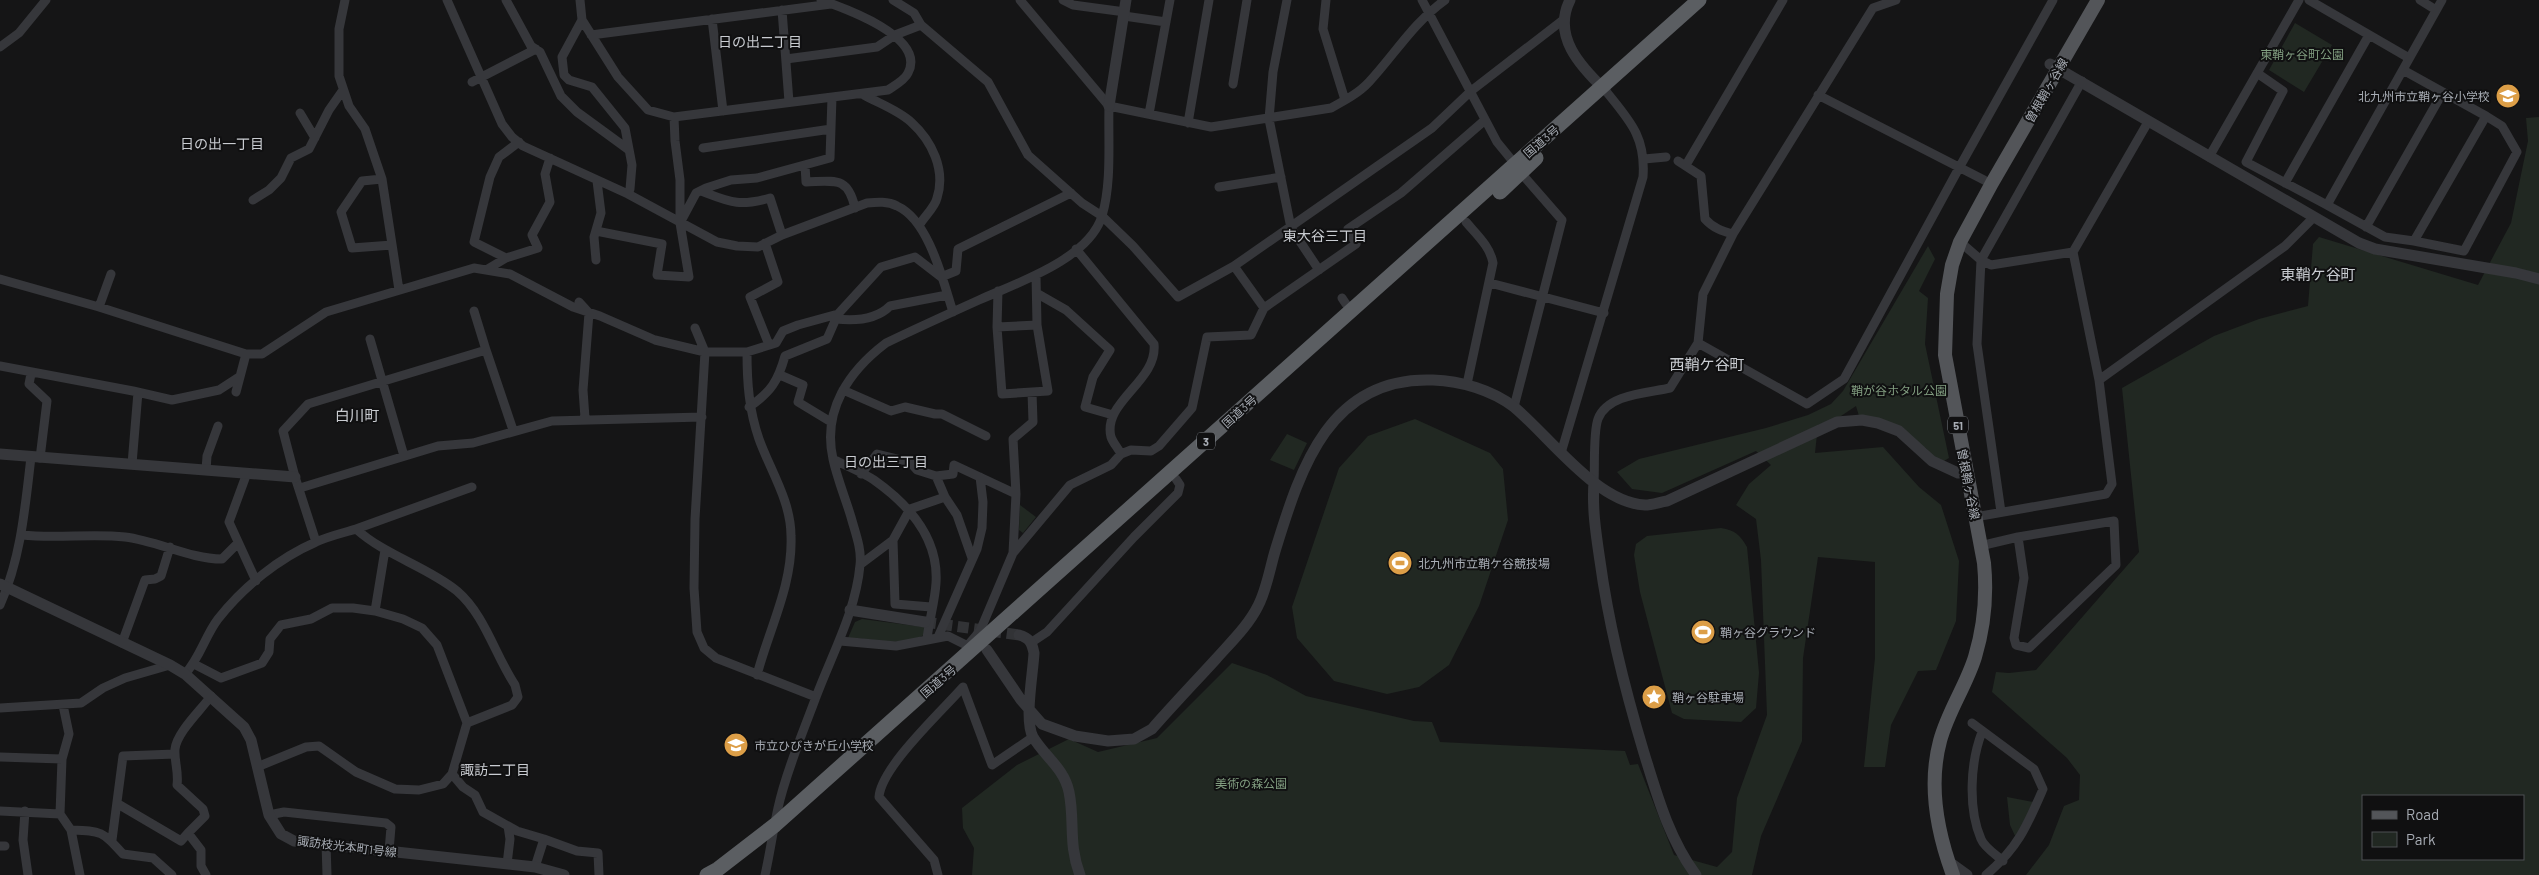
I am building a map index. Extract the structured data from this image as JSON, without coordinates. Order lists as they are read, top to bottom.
{
  "streets": {
    "highway": ["国道3号", "3"],
    "main road": ["曽根鞘ヶ谷線", "51"],
    "street": ["諏訪枝光本町1号線"]
  },
  "districts": [
    "日の出二丁目",
    "日の出一丁目",
    "東大谷三丁目",
    "東鞘ケ谷町",
    "西鞘ケ谷町",
    "白川町",
    "日の出三丁目",
    "諏訪二丁目"
  ],
  "parks": ["東鞘ヶ谷町公園", "鞘が谷ホタル公園", "美術の森公園"],
  "places": {
    "school or university": ["北九州市立鞘ヶ谷小学校", "市立ひびきが丘小学校"],
    "sports": ["北九州市立鞘ケ谷競技場", "鞘ヶ谷グラウンド"],
    "place": ["鞘ヶ谷駐車場"]
  },
  "legend": ["Road", "Park"]
}
